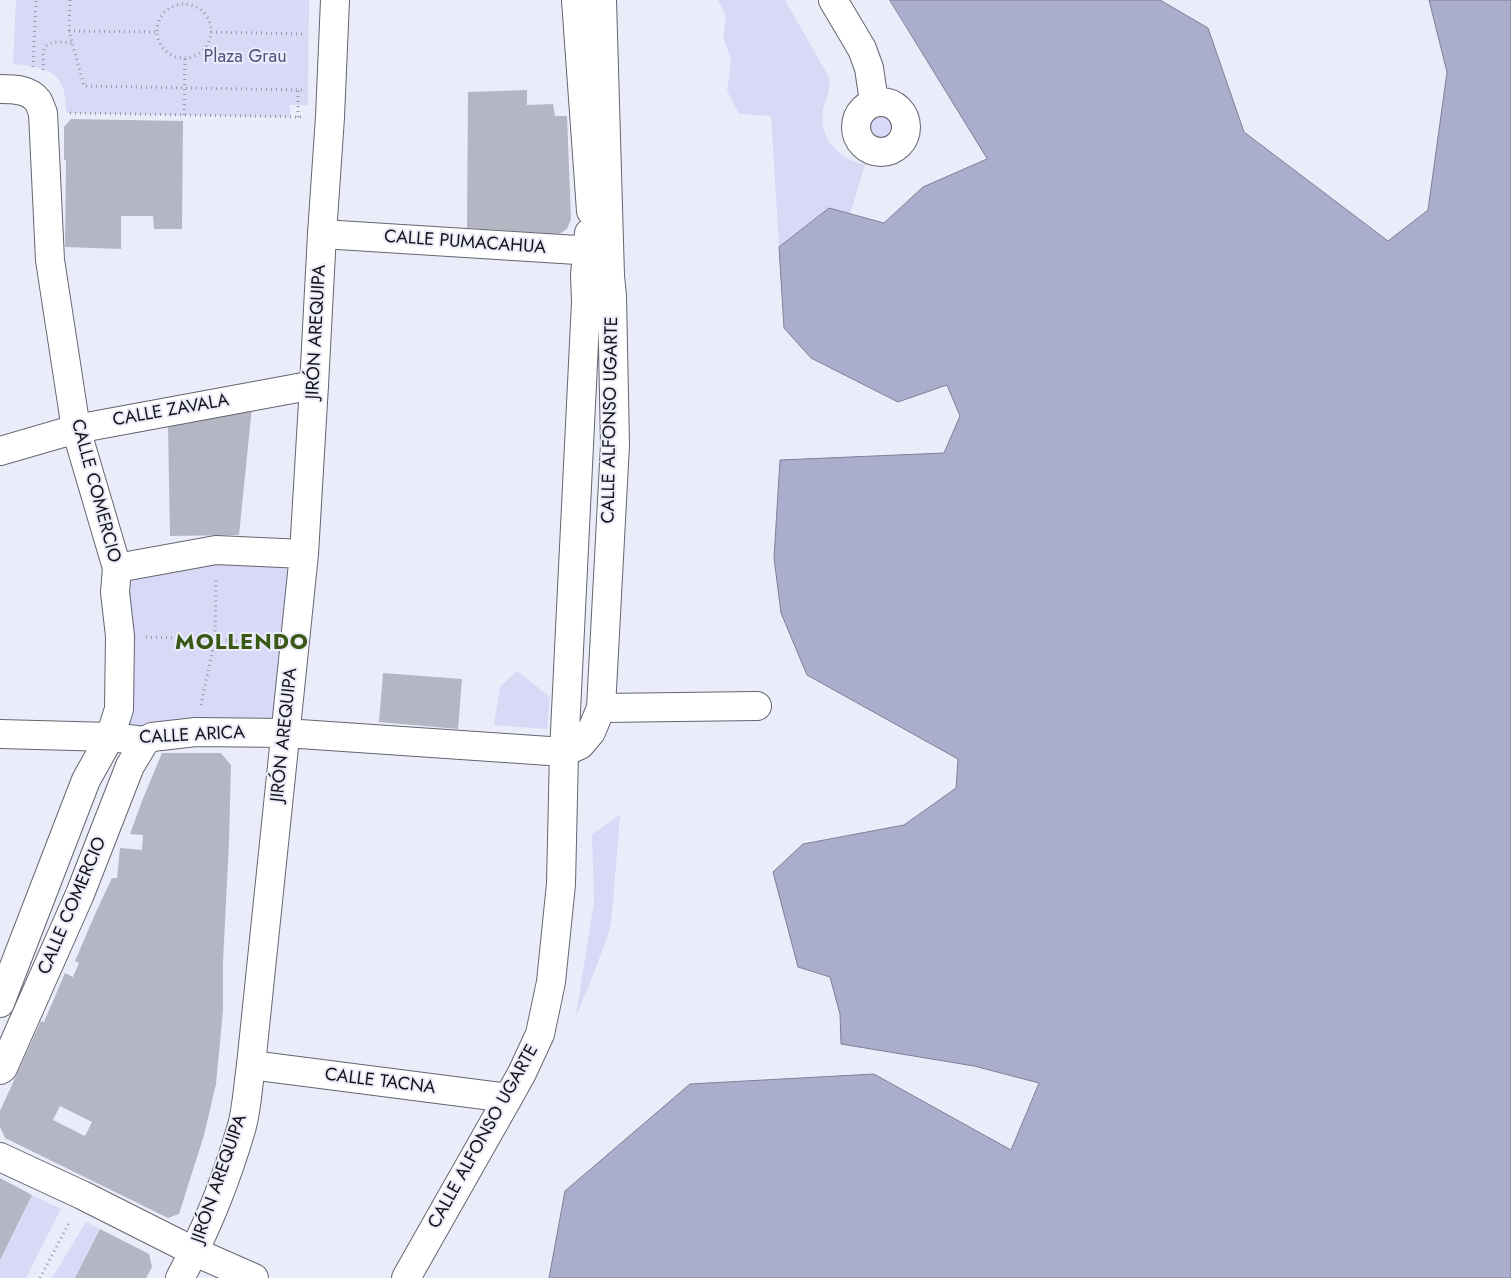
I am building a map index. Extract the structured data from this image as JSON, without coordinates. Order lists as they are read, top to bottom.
{
  "streets": {
    "street": [
      "CALLE PUMACAHUA",
      "JIRÓN AREQUIPA",
      "CALLE ZAVALA",
      "CALLE ALFONSO UGARTE",
      "CALLE COMERCIO",
      "CALLE ARICA",
      "CALLE TACNA"
    ]
  },
  "crossings": [
    ["CALLE PUMACAHUA", "JIRÓN AREQUIPA"],
    ["CALLE PUMACAHUA", "CALLE ALFONSO UGARTE"],
    ["JIRÓN AREQUIPA", "CALLE ZAVALA"],
    ["JIRÓN AREQUIPA", "CALLE ARICA"],
    ["JIRÓN AREQUIPA", "CALLE TACNA"],
    ["CALLE ZAVALA", "CALLE COMERCIO"],
    ["CALLE ALFONSO UGARTE", "CALLE ARICA"],
    ["CALLE ALFONSO UGARTE", "CALLE TACNA"],
    ["CALLE COMERCIO", "CALLE ARICA"]
  ],
  "districts": ["MOLLENDO"],
  "parks": ["Plaza Grau"]
}
